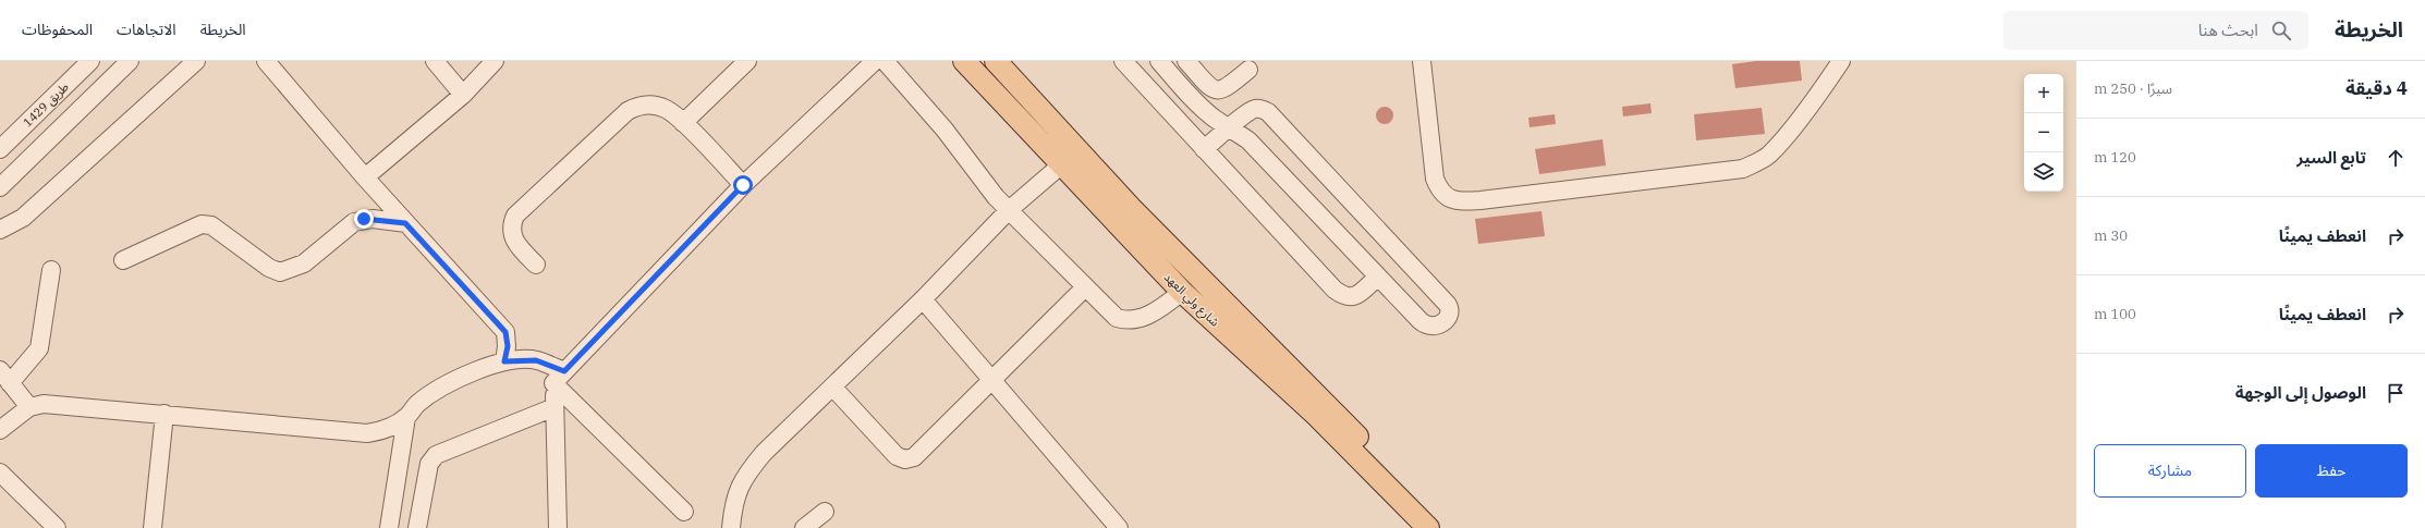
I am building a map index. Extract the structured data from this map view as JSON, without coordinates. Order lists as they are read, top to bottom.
{
  "streets": {
    "main road": ["شارع ولي العهد"],
    "street": ["طريق 1429"]
  },
  "page": {
    "header": "الخريطة",
    "search": "ابحث هنا",
    "nav": ["الخريطة", "الاتجاهات", "المحفوظات"],
    "heading": ["4 دقيقة", "سيرًا · 250 m"],
    "map_buttons": ["+", "−"],
    "list": [
      ["تابع السير", "120 m"],
      ["انعطف يمينًا", "30 m"],
      ["انعطف يمينًا", "100 m"],
      "الوصول إلى الوجهة"
    ],
    "buttons": ["حفظ", "مشاركة"]
  }
}
